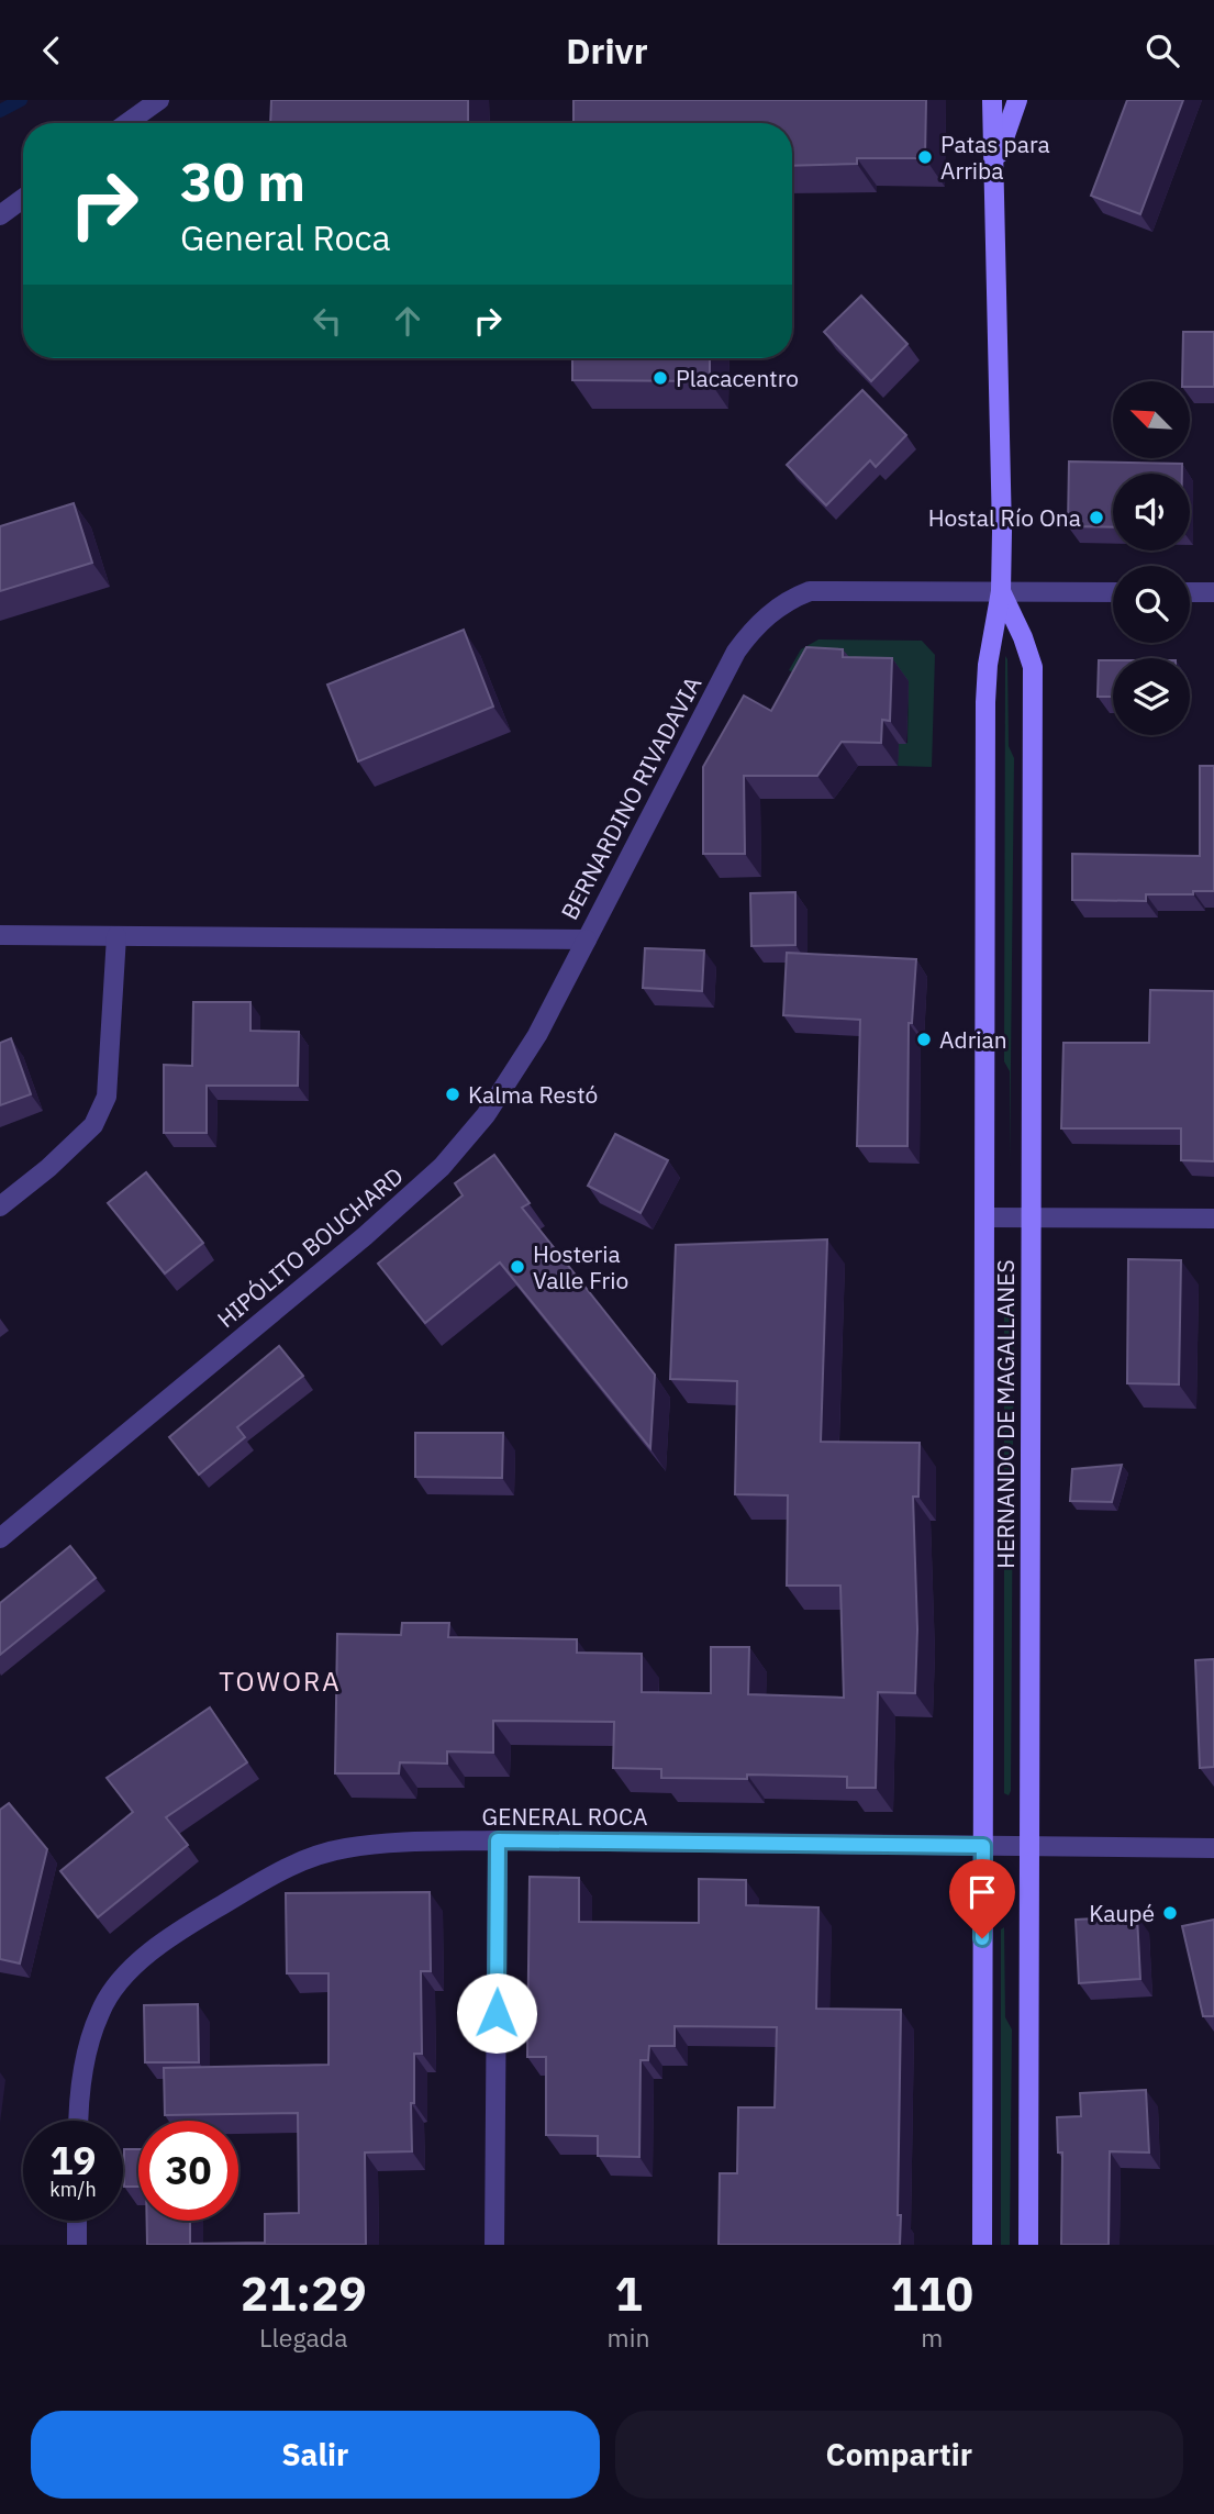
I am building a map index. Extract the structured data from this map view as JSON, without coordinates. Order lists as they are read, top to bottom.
{
  "streets": {
    "main road": ["HERNANDO DE MAGALLANES"],
    "street": ["BERNARDINO RIVADAVIA", "HIPÓLITO BOUCHARD", "GENERAL ROCA"]
  },
  "crossings": [
    ["BERNARDINO RIVADAVIA", "HIPÓLITO BOUCHARD"],
    ["BERNARDINO RIVADAVIA", "HERNANDO DE MAGALLANES"],
    ["HERNANDO DE MAGALLANES", "GENERAL ROCA"]
  ],
  "districts": ["TOWORA"],
  "places": [
    "Patas para Arriba",
    "Placacentro",
    "Hostal Río Ona",
    "Adrian",
    "Kalma Restó",
    "Hosteria Valle Frio",
    "Kaupé"
  ],
  "north": "top left",
  "page": {
    "header": "Drivr",
    "turn": ["30 m", "General Roca"],
    "speed": "19 km/h",
    "limit": "30",
    "eta": [
      "21:29",
      "Llegada",
      "1",
      "min",
      "110",
      "m"
    ],
    "buttons": ["Salir", "Compartir"]
  }
}
